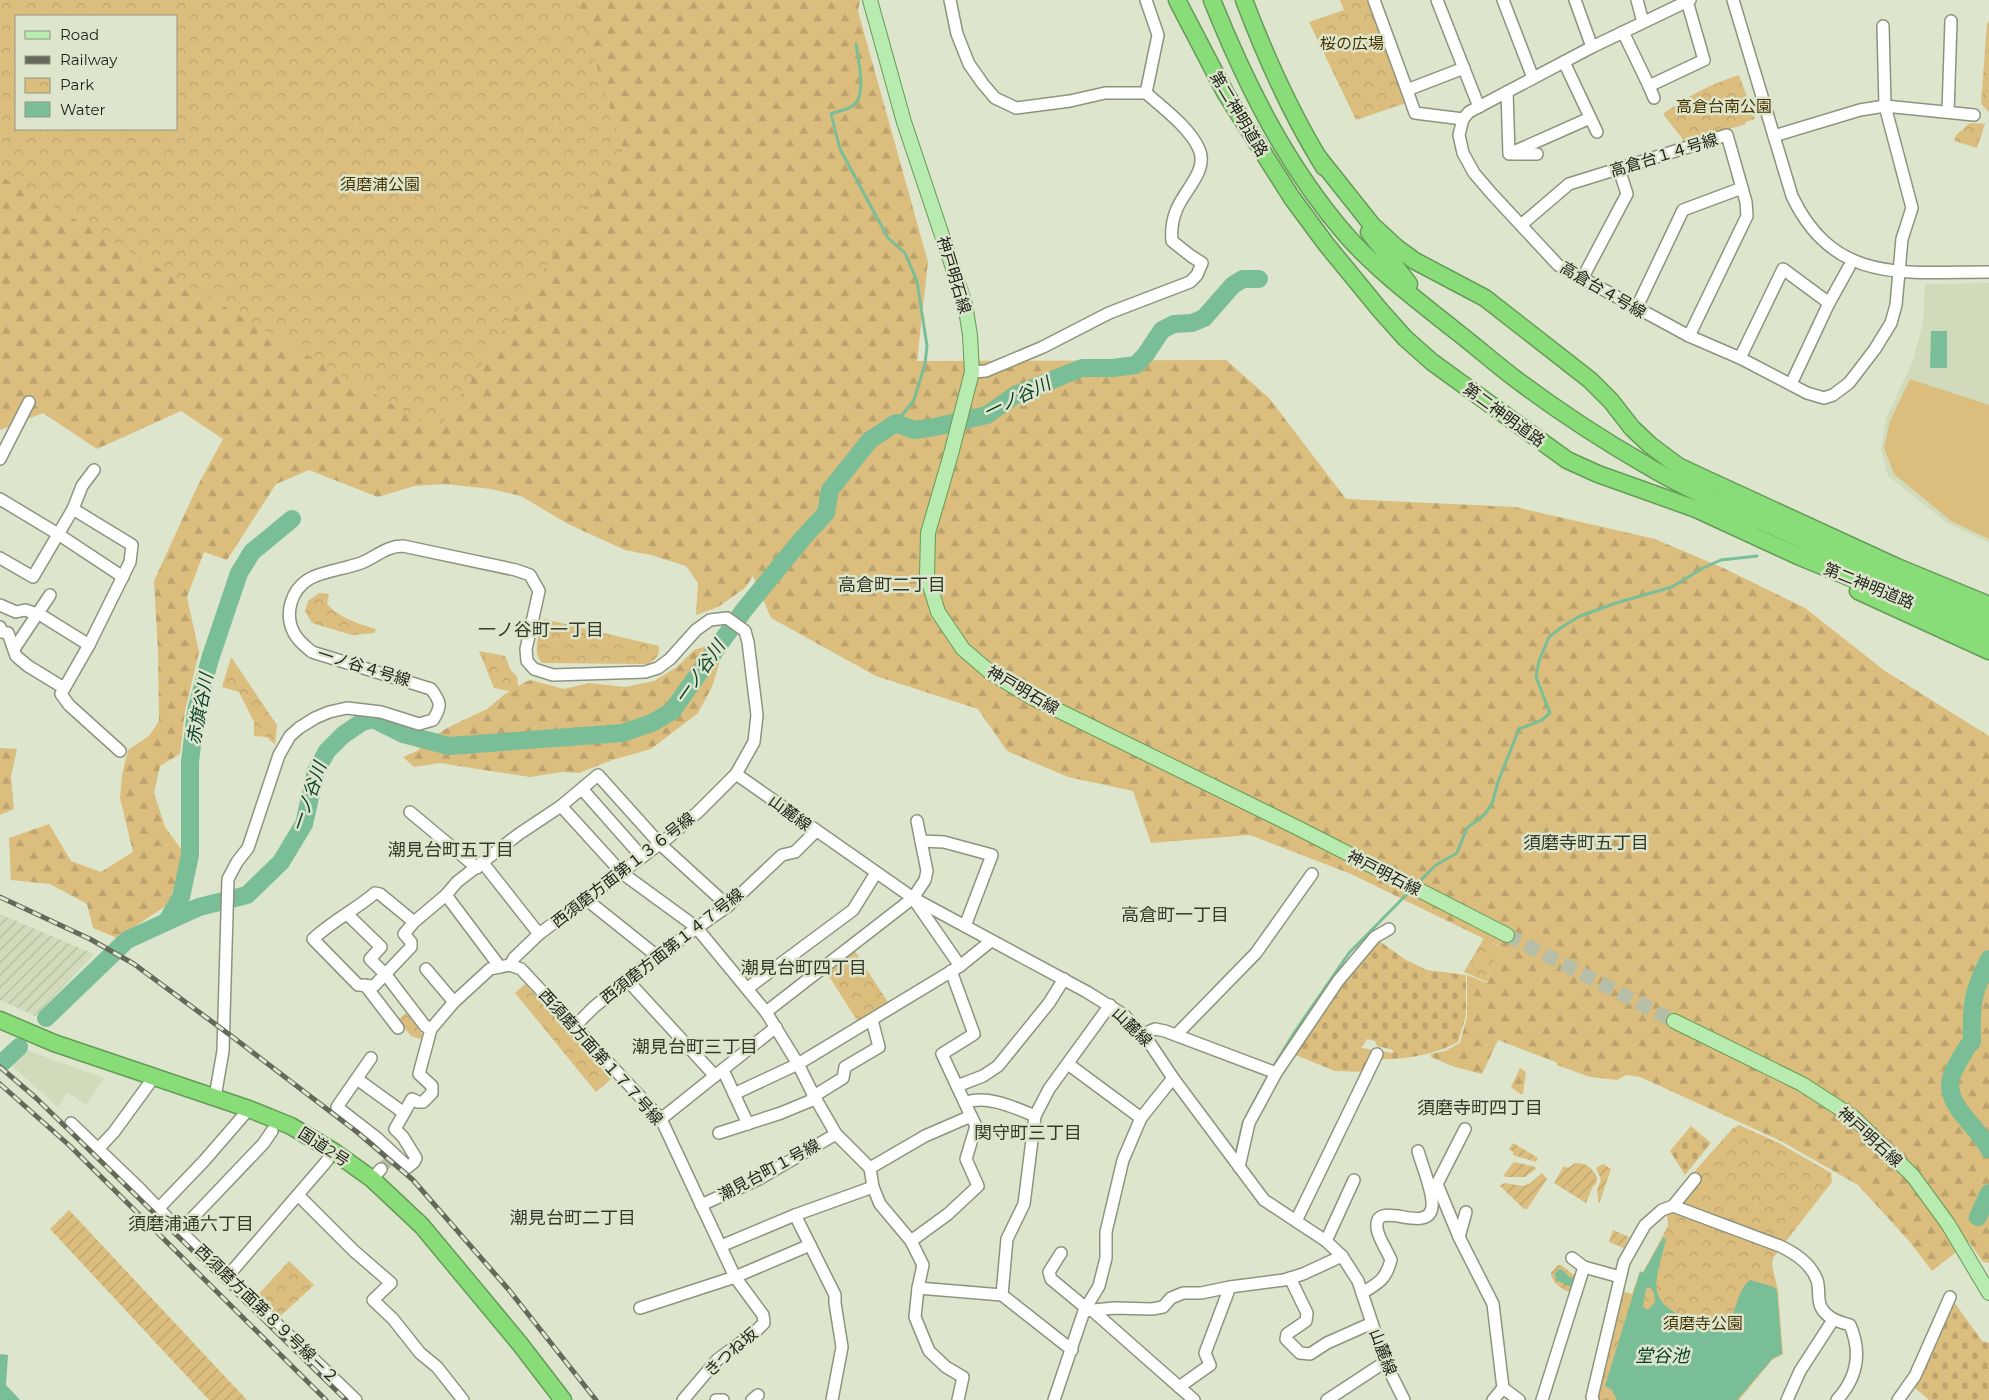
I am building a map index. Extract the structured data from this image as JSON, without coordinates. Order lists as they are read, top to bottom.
{
  "streets": {
    "highway": ["第二神明道路", "国道2号"],
    "main road": ["神戸明石線"],
    "street": [
      "高倉台１４号線",
      "高倉台４号線",
      "一ノ谷４号線",
      "山麓線",
      "西須磨方面第１３６号線",
      "西須磨方面第１４７号線",
      "西須磨方面第１７７号線",
      "潮見台町１号線",
      "西須磨方面第８９号線－２",
      "きつね坂"
    ]
  },
  "crossings": [
    ["高倉台１４号線", "高倉台４号線"],
    ["一ノ谷４号線", "西須磨方面第１３６号線"],
    ["一ノ谷４号線", "国道2号"],
    ["山麓線", "西須磨方面第１３６号線"],
    ["山麓線", "西須磨方面第１４７号線"],
    ["西須磨方面第１３６号線", "西須磨方面第１７７号線"],
    ["西須磨方面第１４７号線", "西須磨方面第１７７号線"],
    ["西須磨方面第１７７号線", "潮見台町１号線"],
    ["西須磨方面第１７７号線", "きつね坂"]
  ],
  "districts": [
    "高倉町二丁目",
    "一ノ谷町一丁目",
    "須磨寺町五丁目",
    "潮見台町五丁目",
    "高倉町一丁目",
    "潮見台町四丁目",
    "潮見台町三丁目",
    "須磨寺町四丁目",
    "関守町三丁目",
    "潮見台町二丁目",
    "須磨浦通六丁目"
  ],
  "water": ["一ノ谷川", "赤旗谷川", "堂谷池"],
  "parks": [
    "桜の広場",
    "高倉台南公園",
    "須磨浦公園",
    "須磨寺公園"
  ],
  "legend": [
    "Road",
    "Railway",
    "Park",
    "Water"
  ]
}
